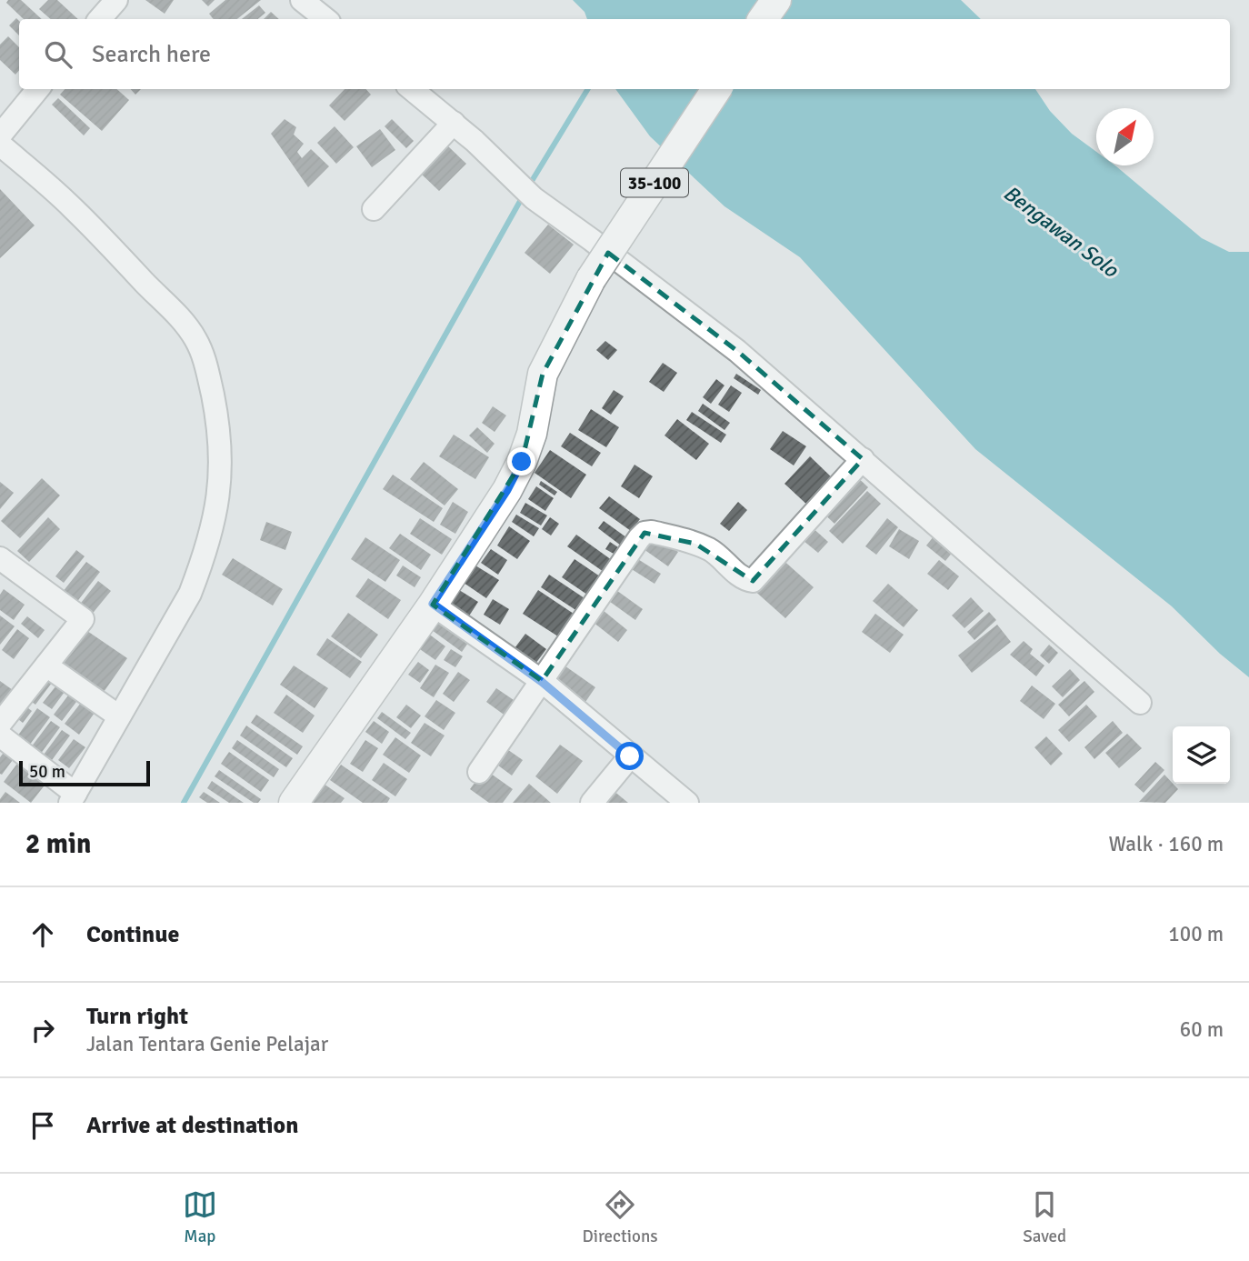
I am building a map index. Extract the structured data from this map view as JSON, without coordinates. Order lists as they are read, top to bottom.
{
  "streets": {
    "main road": ["35-100"]
  },
  "water": ["Bengawan Solo"],
  "scale_bar": "50 m",
  "north": "top right",
  "page": {
    "search": "Search here",
    "scale": "50 m",
    "heading": ["2 min", "Walk · 160 m"],
    "list": [
      ["Continue", "100 m"],
      ["Turn right", "Jalan Tentara Genie Pelajar", "60 m"],
      "Arrive at destination"
    ],
    "nav": ["Map", "Directions", "Saved"]
  }
}
